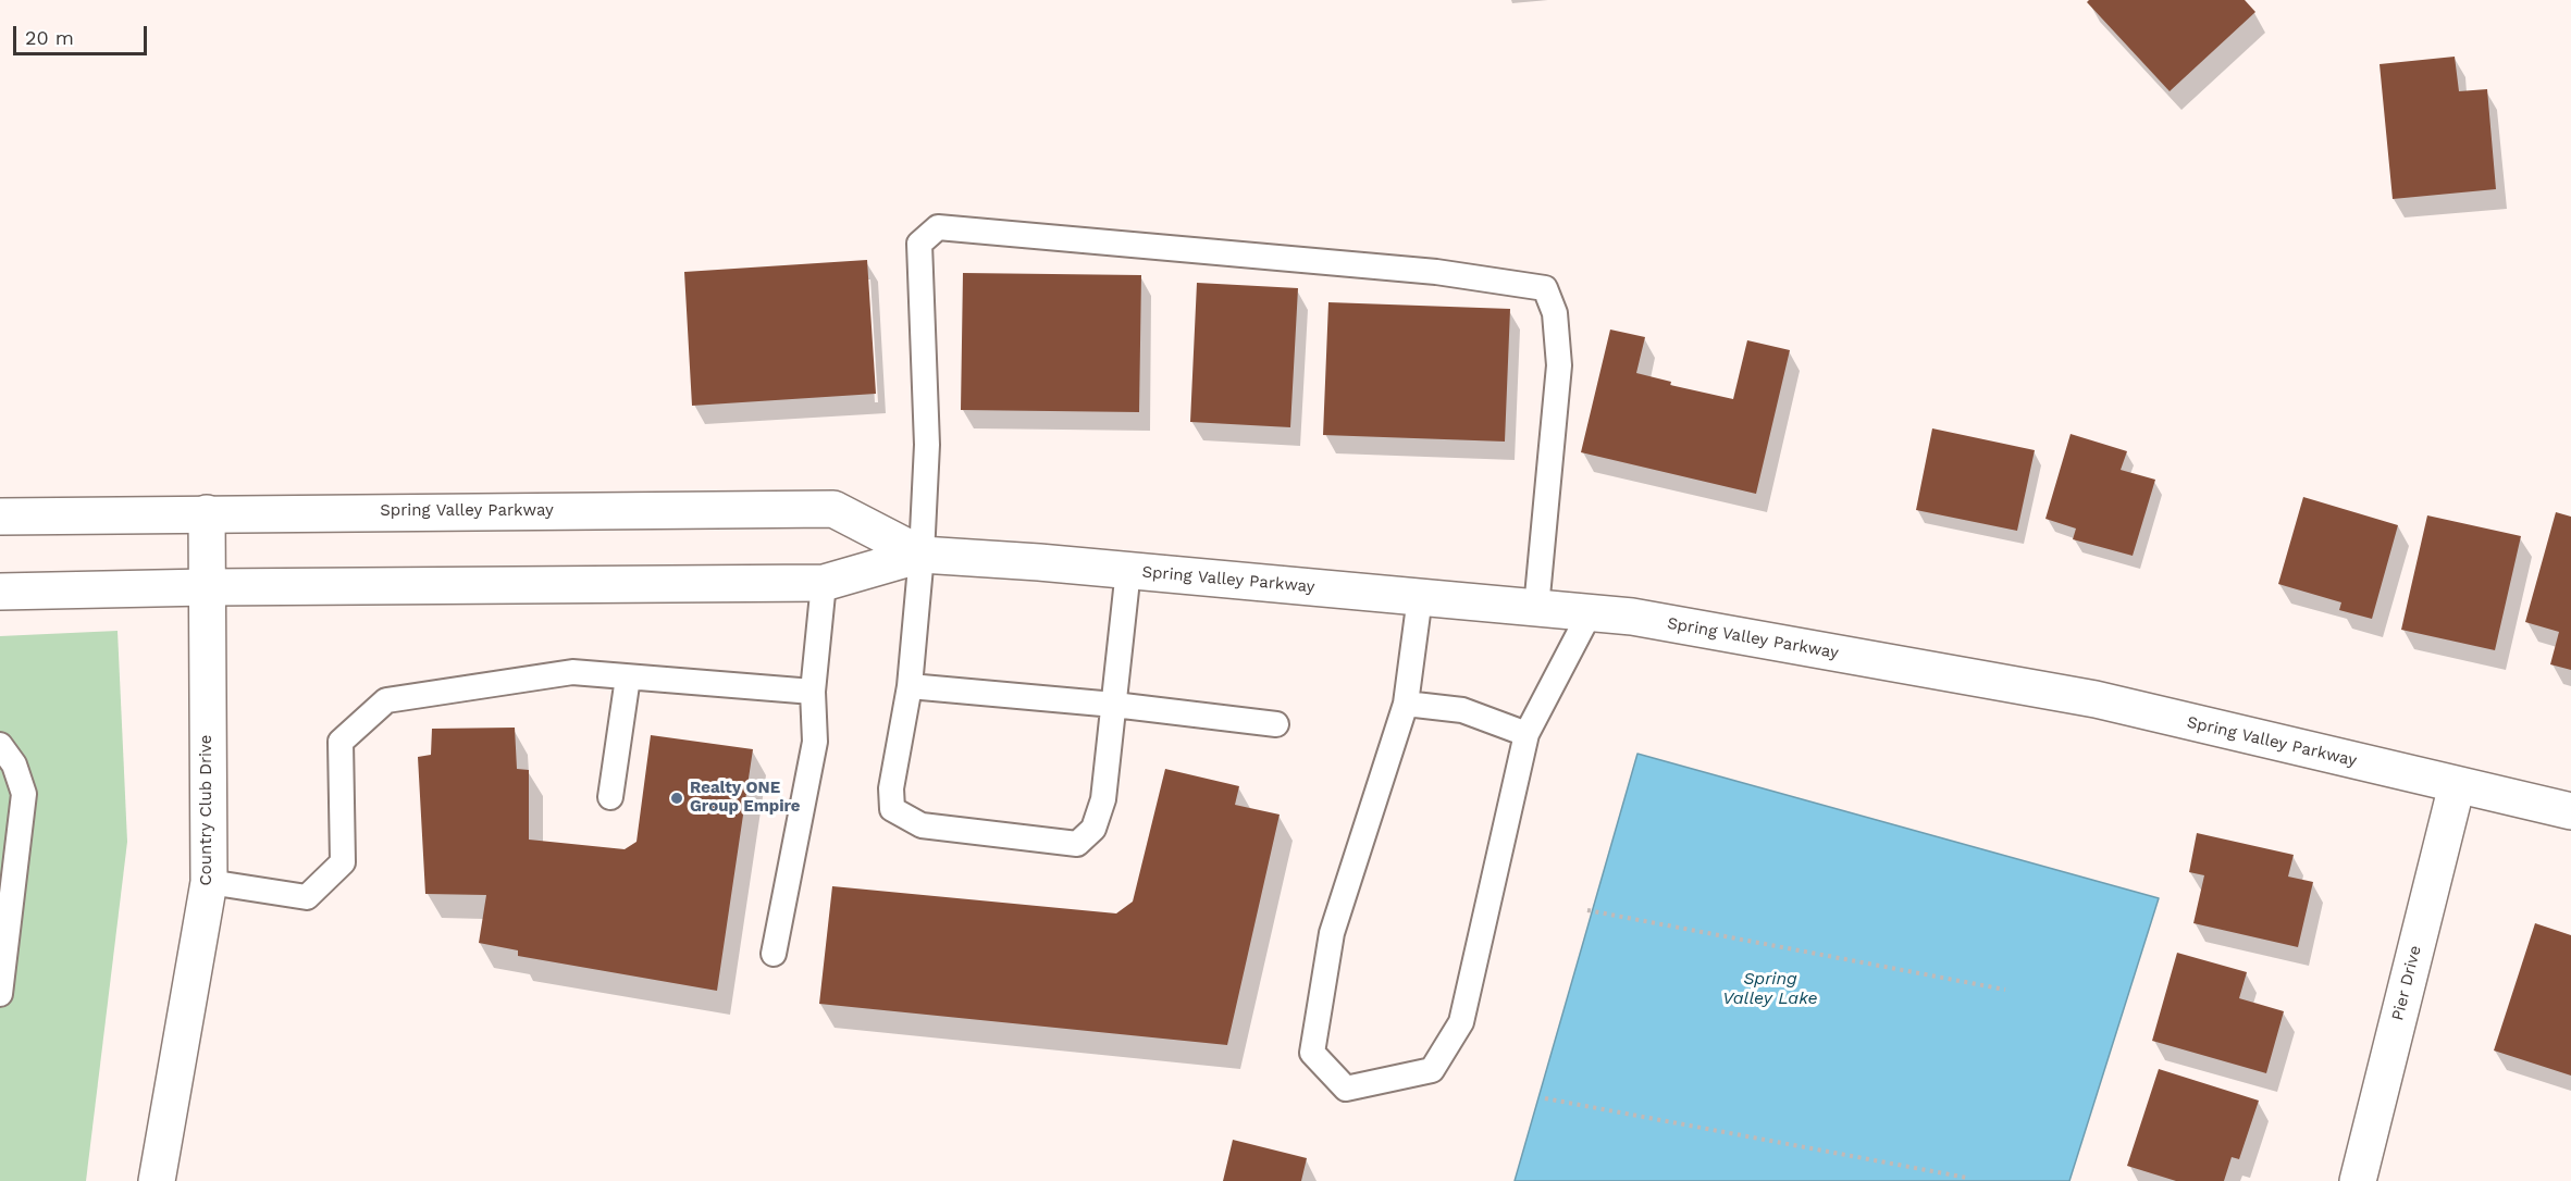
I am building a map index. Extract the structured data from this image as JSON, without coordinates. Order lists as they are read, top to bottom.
{
  "streets": {
    "street": ["Spring Valley Parkway", "Country Club Drive", "Pier Drive"]
  },
  "crossings": [
    ["Spring Valley Parkway", "Country Club Drive"],
    ["Spring Valley Parkway", "Pier Drive"]
  ],
  "water": ["Spring Valley Lake"],
  "places": ["Realty ONE Group Empire"],
  "scale_bar": "20 m"
}
